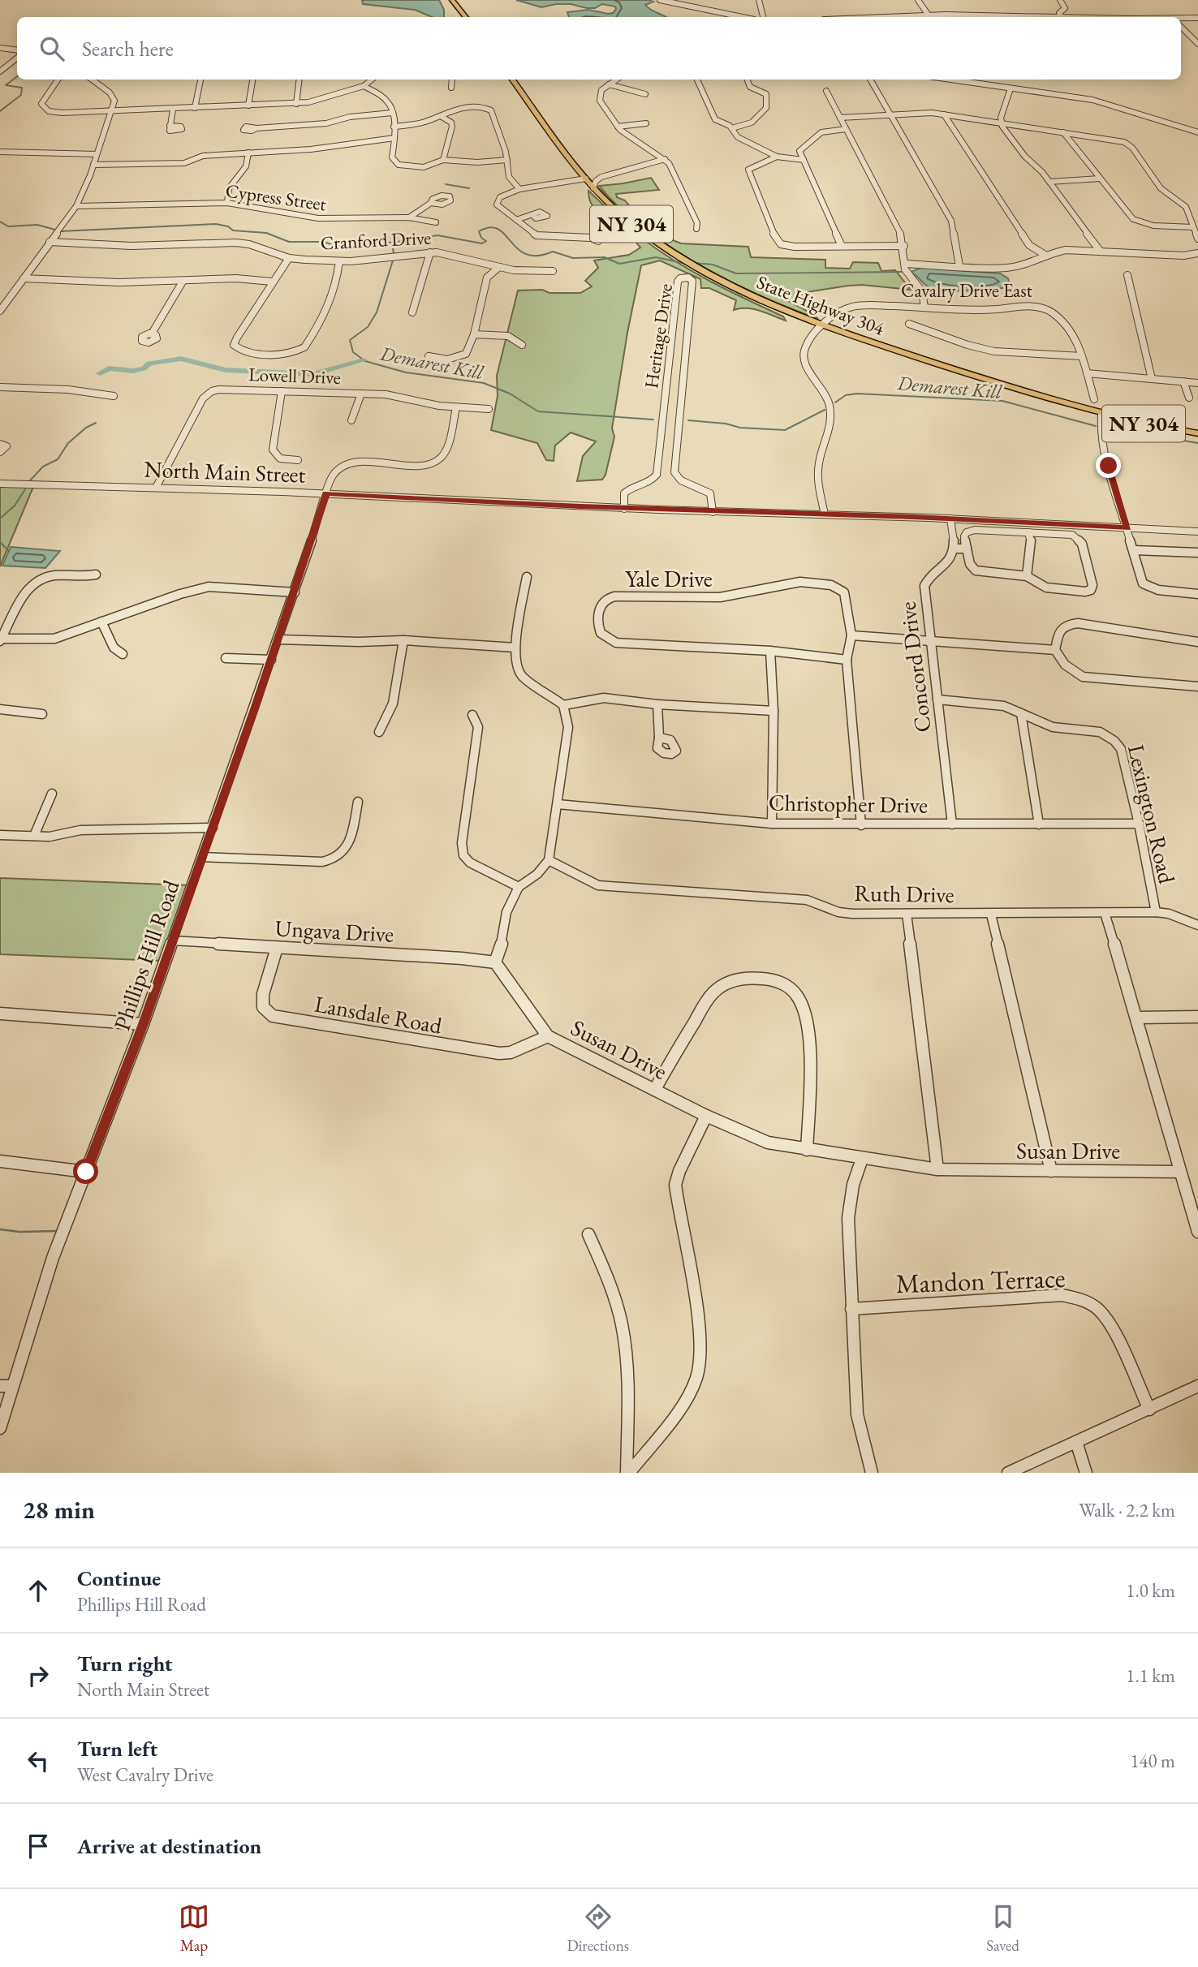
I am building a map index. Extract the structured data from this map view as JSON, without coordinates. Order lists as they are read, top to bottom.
{
  "streets": {
    "main road": ["NY 304", "State Highway 304"],
    "street": [
      "Cypress Street",
      "Cranford Drive",
      "Cavalry Drive East",
      "Heritage Drive",
      "Lowell Drive",
      "North Main Street",
      "Yale Drive",
      "Concord Drive",
      "Christopher Drive",
      "Lexington Road",
      "Ruth Drive",
      "Ungava Drive",
      "Phillips Hill Road",
      "Lansdale Road",
      "Susan Drive",
      "Mandon Terrace"
    ]
  },
  "crossings": [
    ["Cavalry Drive East", "State Highway 304"],
    ["Cavalry Drive East", "North Main Street"],
    ["Heritage Drive", "North Main Street"],
    ["Lowell Drive", "North Main Street"],
    ["Lowell Drive", "Phillips Hill Road"],
    ["North Main Street", "Phillips Hill Road"],
    ["Concord Drive", "Christopher Drive"],
    ["Concord Drive", "Lexington Road"],
    ["Christopher Drive", "Lexington Road"],
    ["Lexington Road", "Ruth Drive"],
    ["Ungava Drive", "Phillips Hill Road"],
    ["Ungava Drive", "Lansdale Road"],
    ["Ungava Drive", "Susan Drive"],
    ["Lansdale Road", "Susan Drive"]
  ],
  "water": ["Demarest Kill"],
  "page": {
    "search": "Search here",
    "heading": ["28 min", "Walk · 2.2 km"],
    "list": [
      ["Continue", "Phillips Hill Road", "1.0 km"],
      ["Turn right", "North Main Street", "1.1 km"],
      ["Turn left", "West Cavalry Drive", "140 m"],
      "Arrive at destination"
    ],
    "nav": ["Map", "Directions", "Saved"]
  }
}
